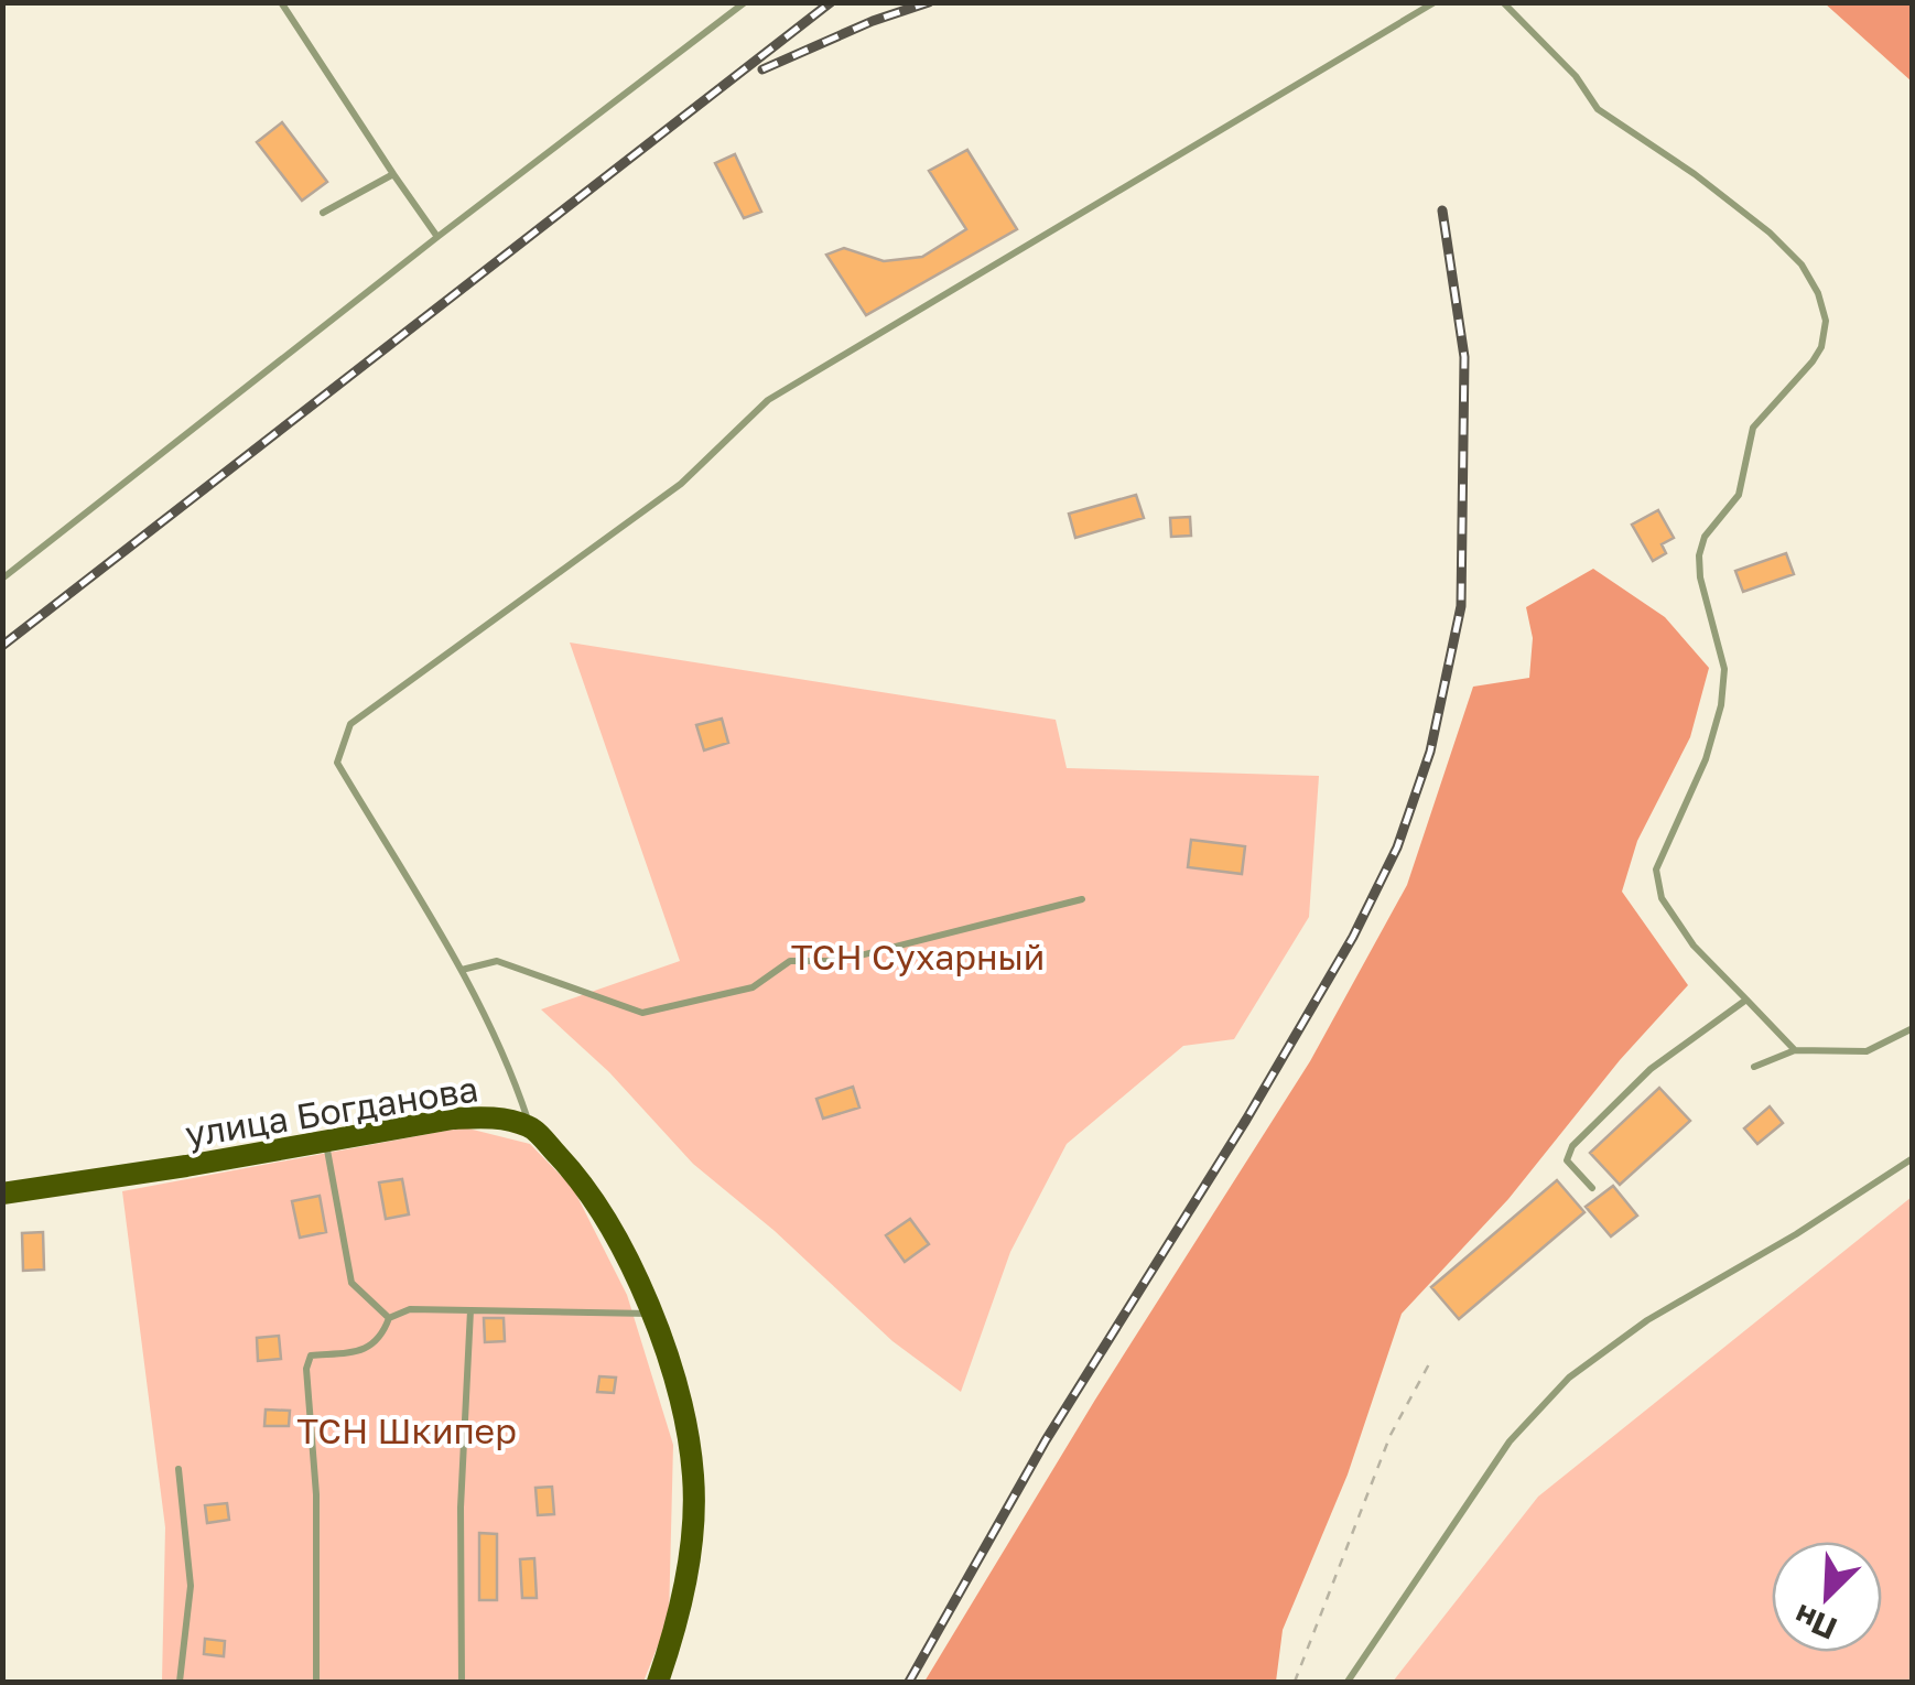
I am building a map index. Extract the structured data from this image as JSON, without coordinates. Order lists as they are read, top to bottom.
{
  "streets": {
    "main road": ["улица Богданова"]
  },
  "parks": ["ТСН Сухарный", "ТСН Шкипер"],
  "north": "bottom left"
}
